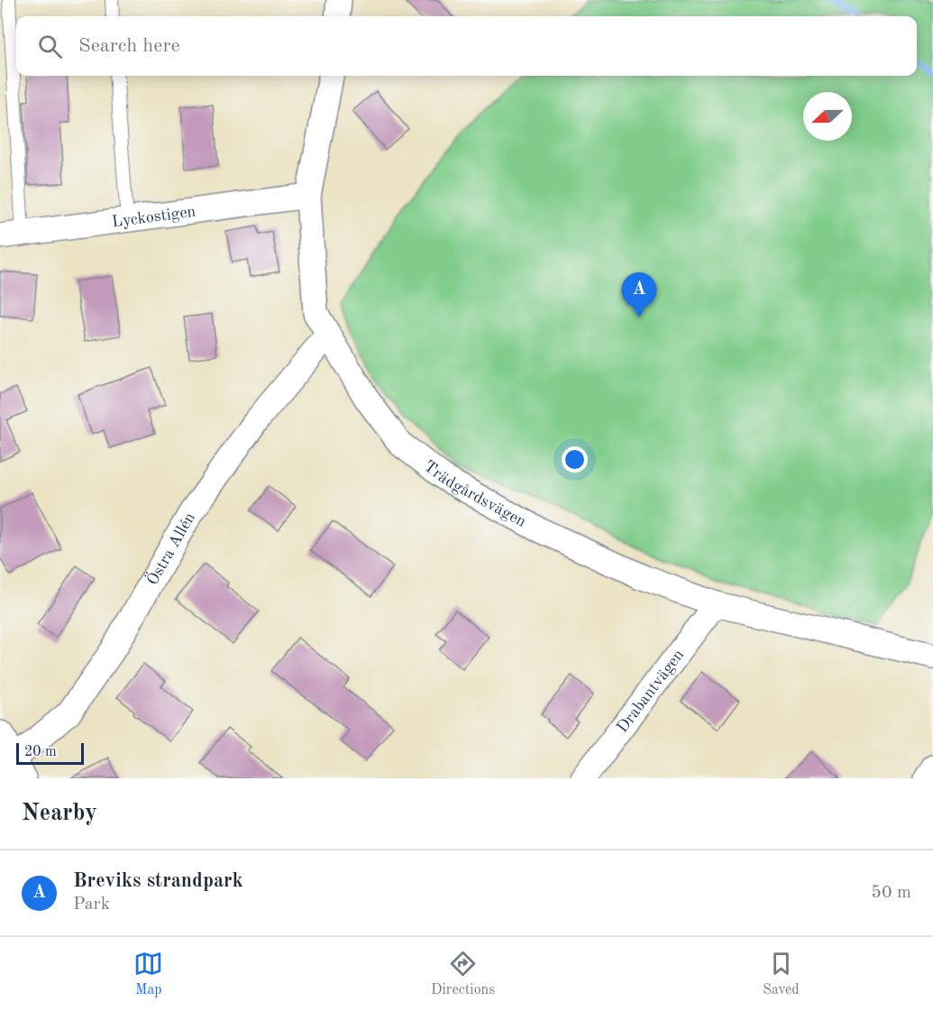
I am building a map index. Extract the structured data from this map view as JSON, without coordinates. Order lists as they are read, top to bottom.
{
  "streets": {
    "street": [
      "Lyckostigen",
      "Trädgårdsvägen",
      "Östra Allén",
      "Drabantvägen"
    ]
  },
  "crossings": [
    ["Lyckostigen", "Trädgårdsvägen"],
    ["Trädgårdsvägen", "Östra Allén"],
    ["Trädgårdsvägen", "Drabantvägen"]
  ],
  "scale_bar": "20 m",
  "north": "left",
  "page": {
    "search": "Search here",
    "pins": "A",
    "scale": "20 m",
    "heading": "Nearby",
    "list": [
      {
        "mark": "A",
        "name": "Breviks strandpark",
        "note": "Park",
        "value": "50 m"
      }
    ],
    "nav": ["Map", "Directions", "Saved"]
  }
}
